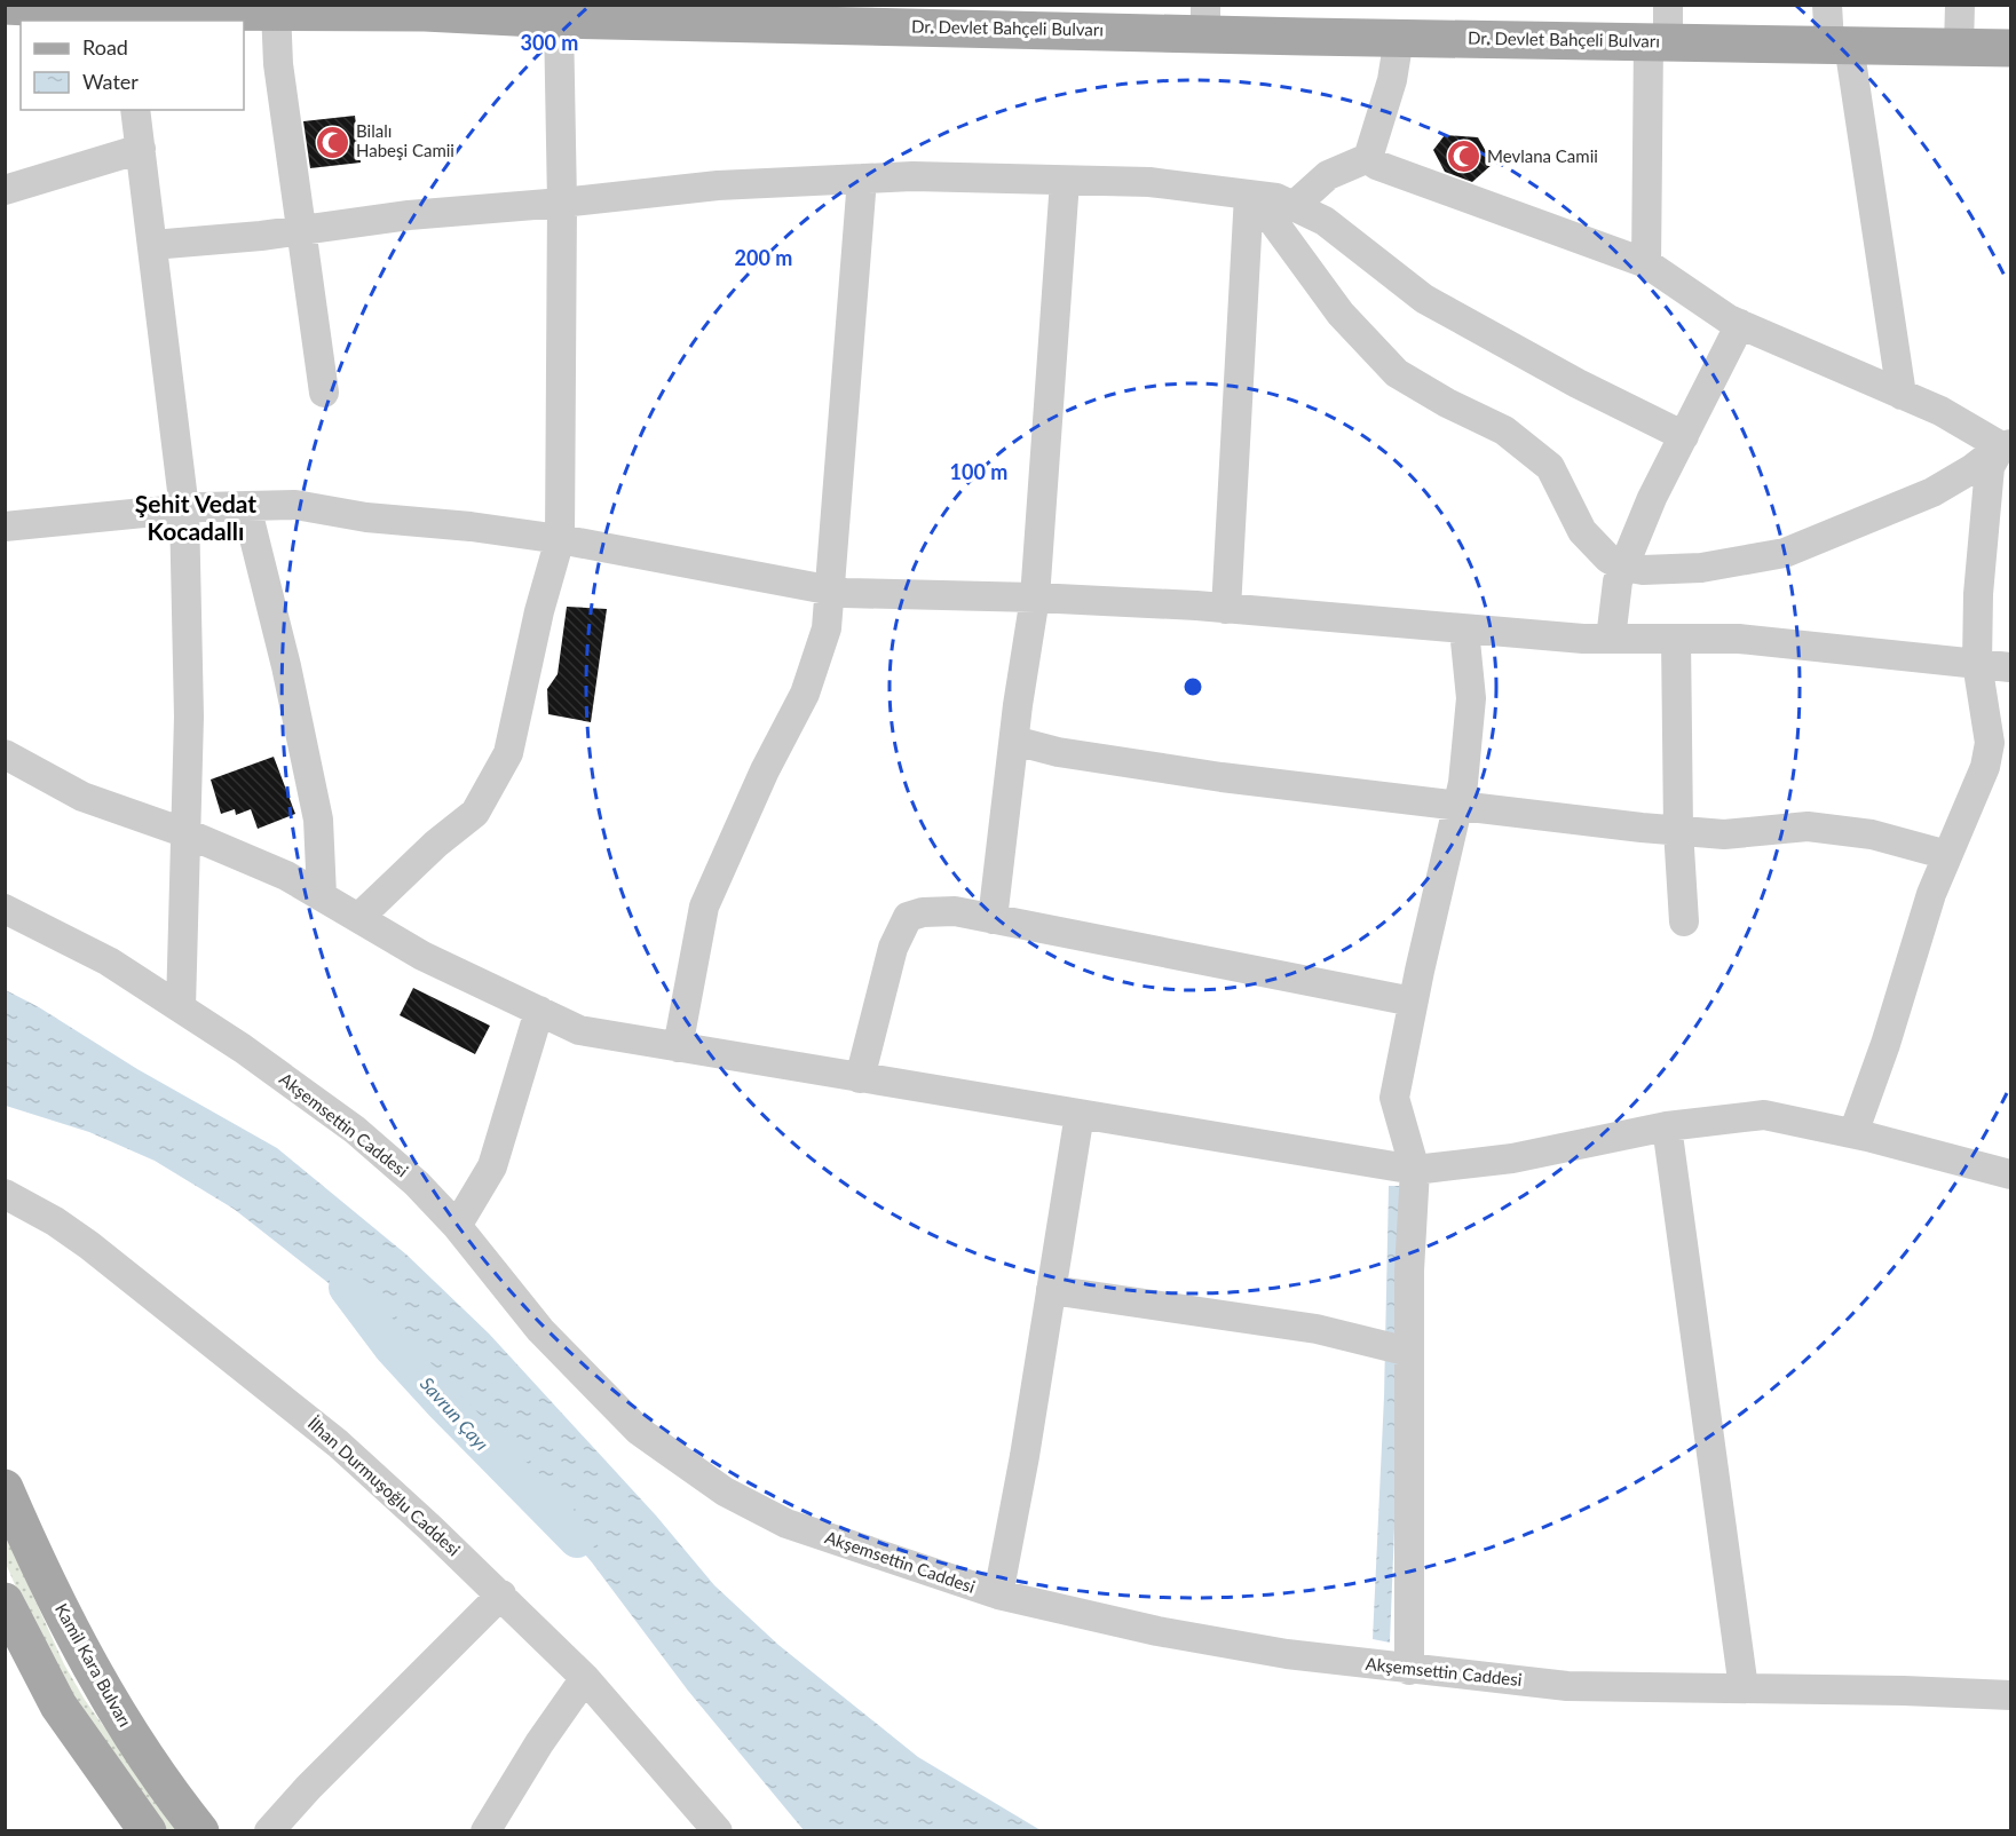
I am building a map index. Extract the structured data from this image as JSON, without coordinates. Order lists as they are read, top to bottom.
{
  "streets": {
    "main road": ["Dr. Devlet Bahçeli Bulvarı", "Kamil Kara Bulvarı"],
    "street": ["Akşemsettin Caddesi", "İlhan Durmuşoğlu Caddesi"]
  },
  "districts": ["Şehit Vedat Kocadallı"],
  "water": ["Savrun Çayı"],
  "places": {
    "mosque": ["Bilalı Habeşi Camii", "Mevlana Camii"]
  },
  "legend": ["Road", "Water"],
  "rings": ["300 m", "200 m", "100 m"]
}
